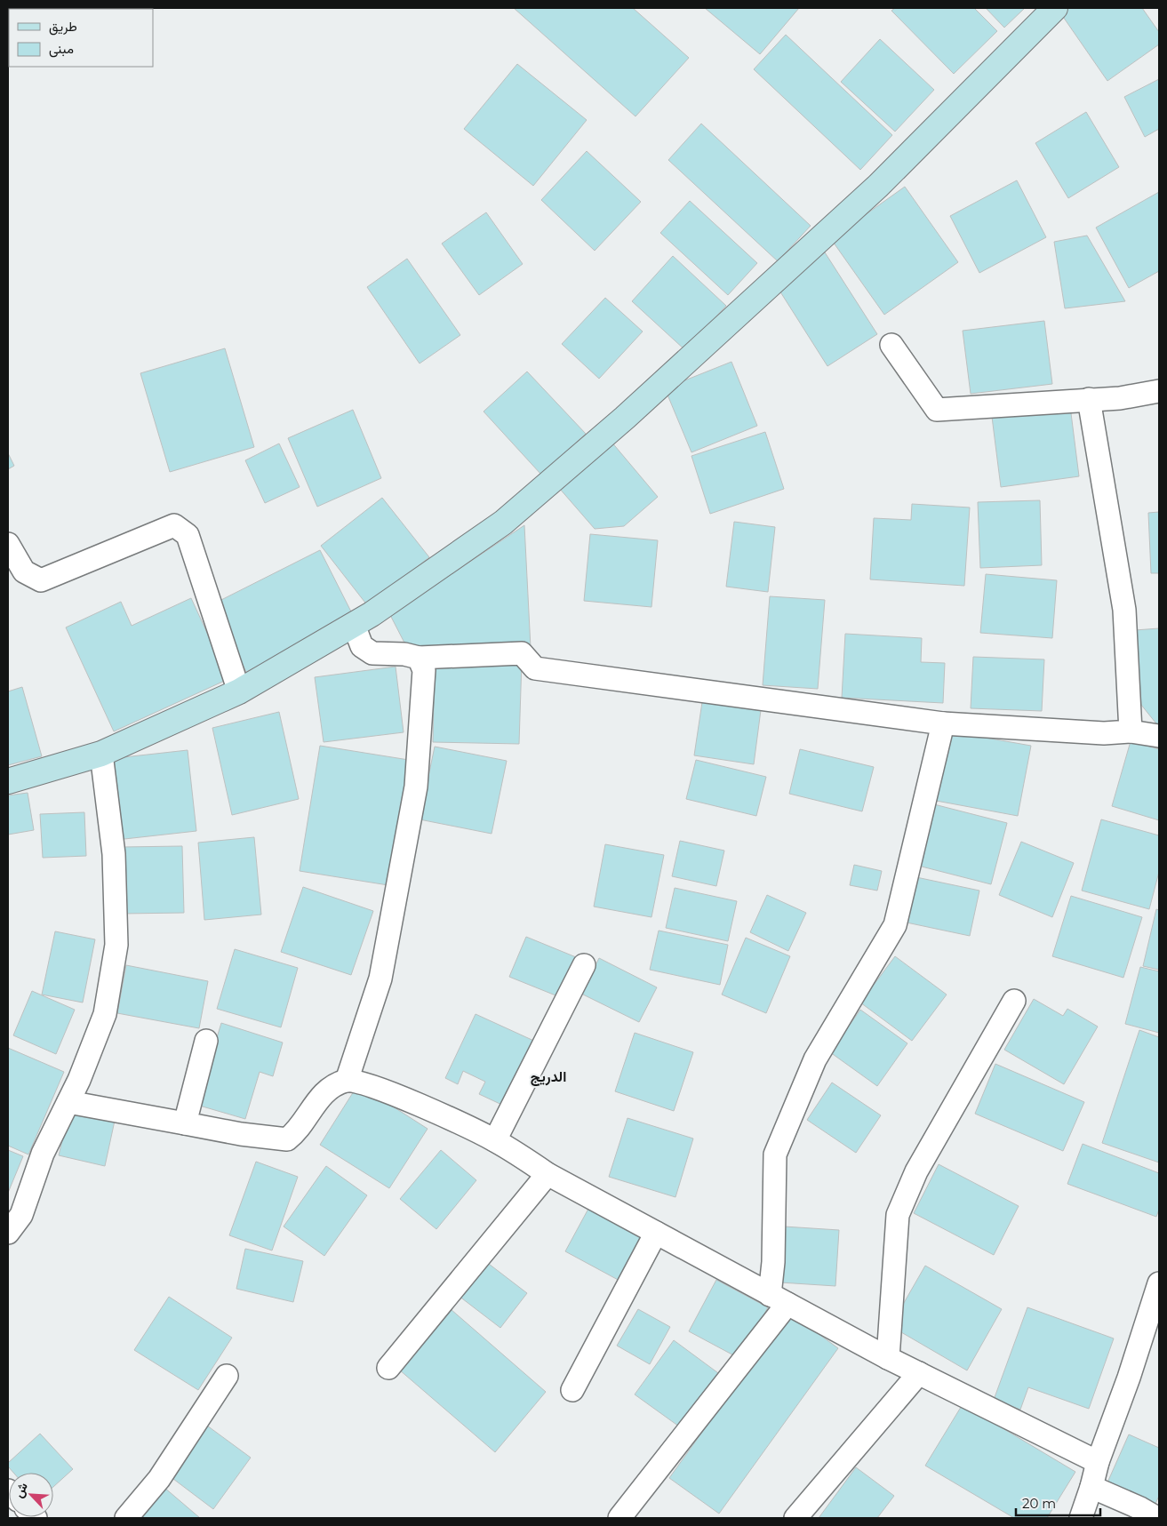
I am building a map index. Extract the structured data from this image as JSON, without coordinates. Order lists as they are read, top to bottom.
{
  "districts": ["الدريج"],
  "legend": ["طريق", "مبنى"],
  "scale_bar": "20 m",
  "north": "top left"
}
